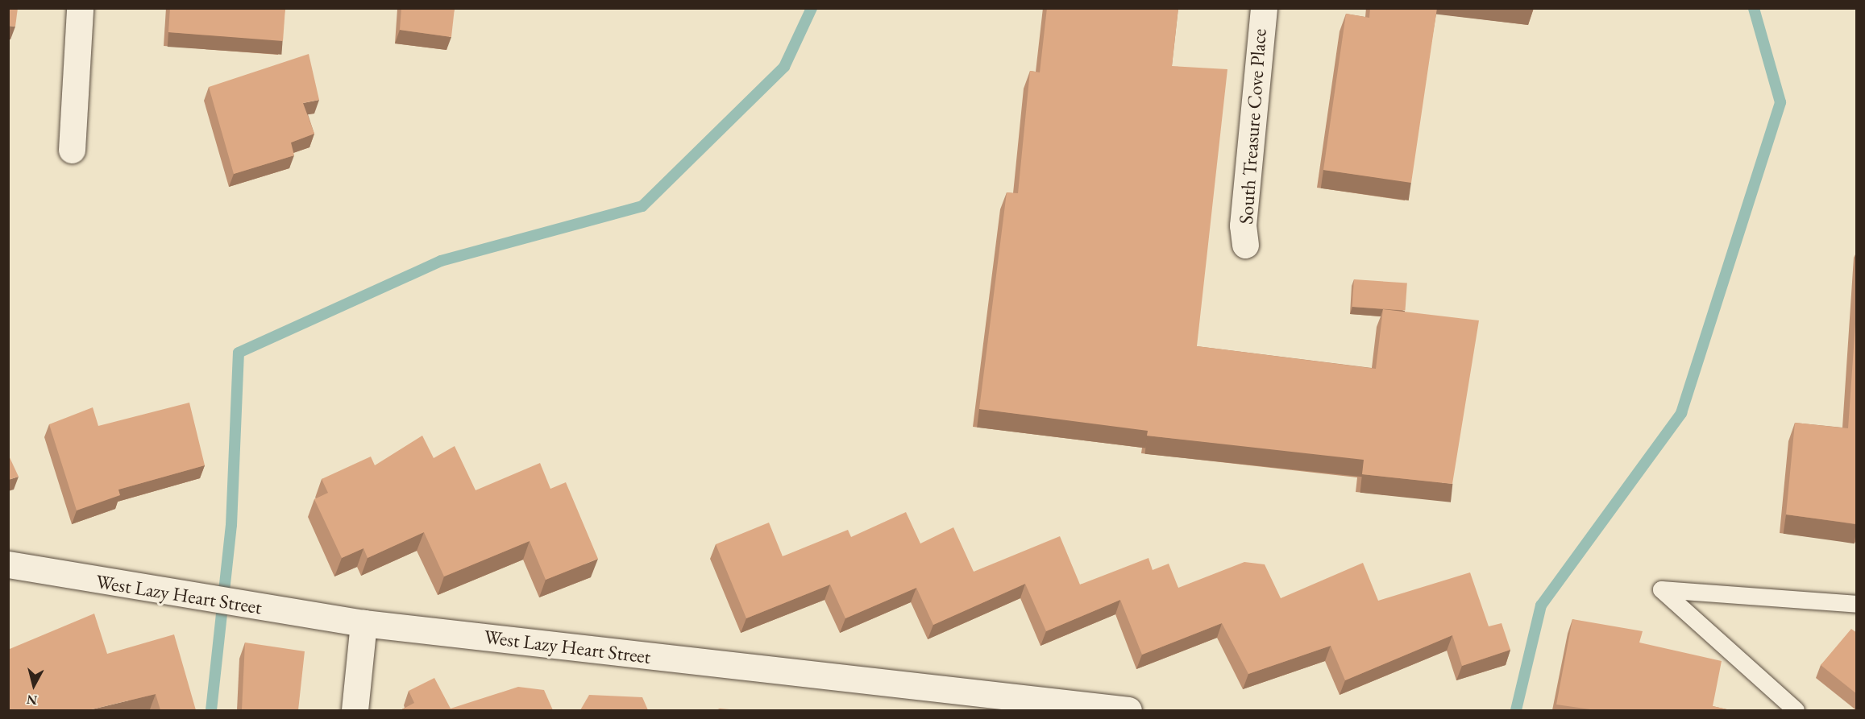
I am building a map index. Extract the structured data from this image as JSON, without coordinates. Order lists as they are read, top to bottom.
{
  "streets": {
    "street": ["South Treasure Cove Place", "West Lazy Heart Street"]
  },
  "north": "bottom"
}
